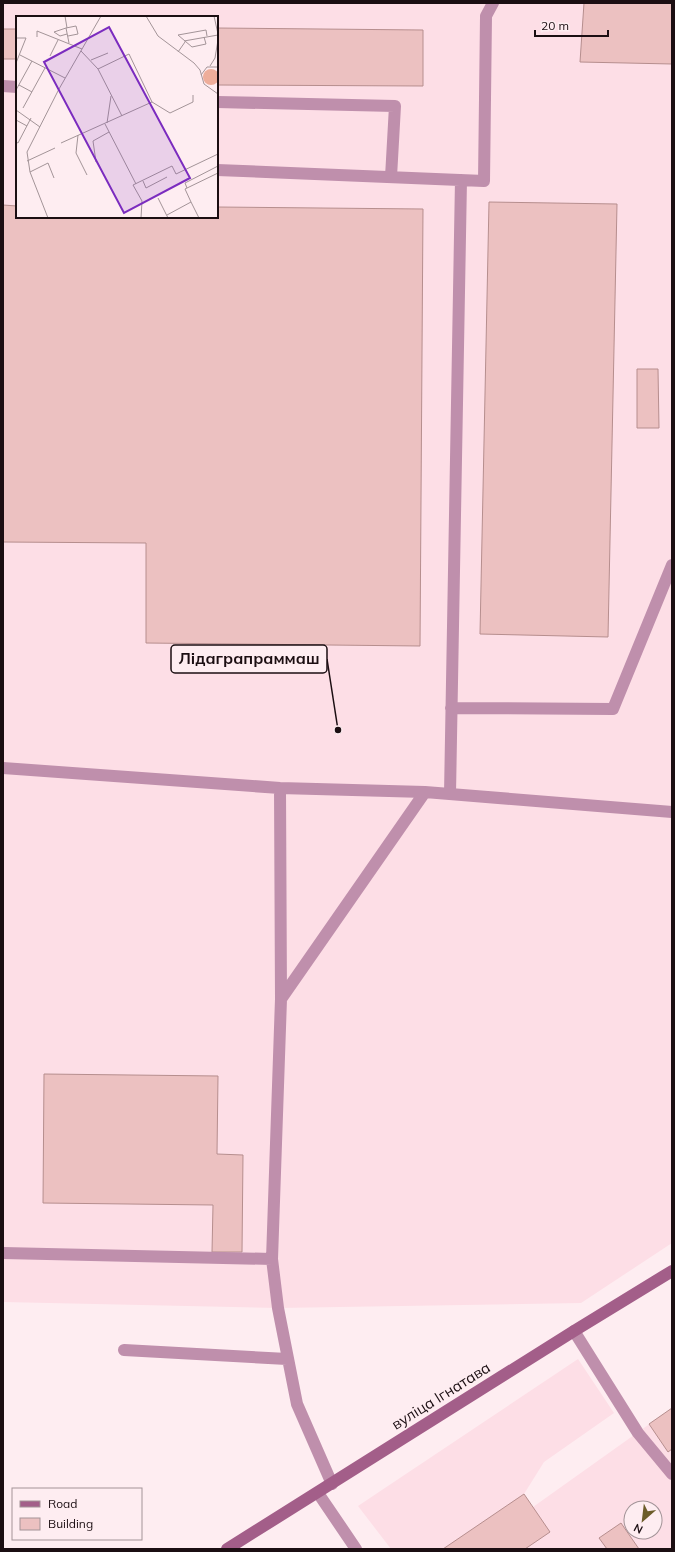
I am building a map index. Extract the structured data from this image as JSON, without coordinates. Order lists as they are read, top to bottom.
{
  "streets": {
    "street": ["вуліца Ігнатава"]
  },
  "places": ["Лідаграпраммаш"],
  "legend": ["Road", "Building"],
  "scale_bar": "20 m",
  "north": "bottom left"
}
